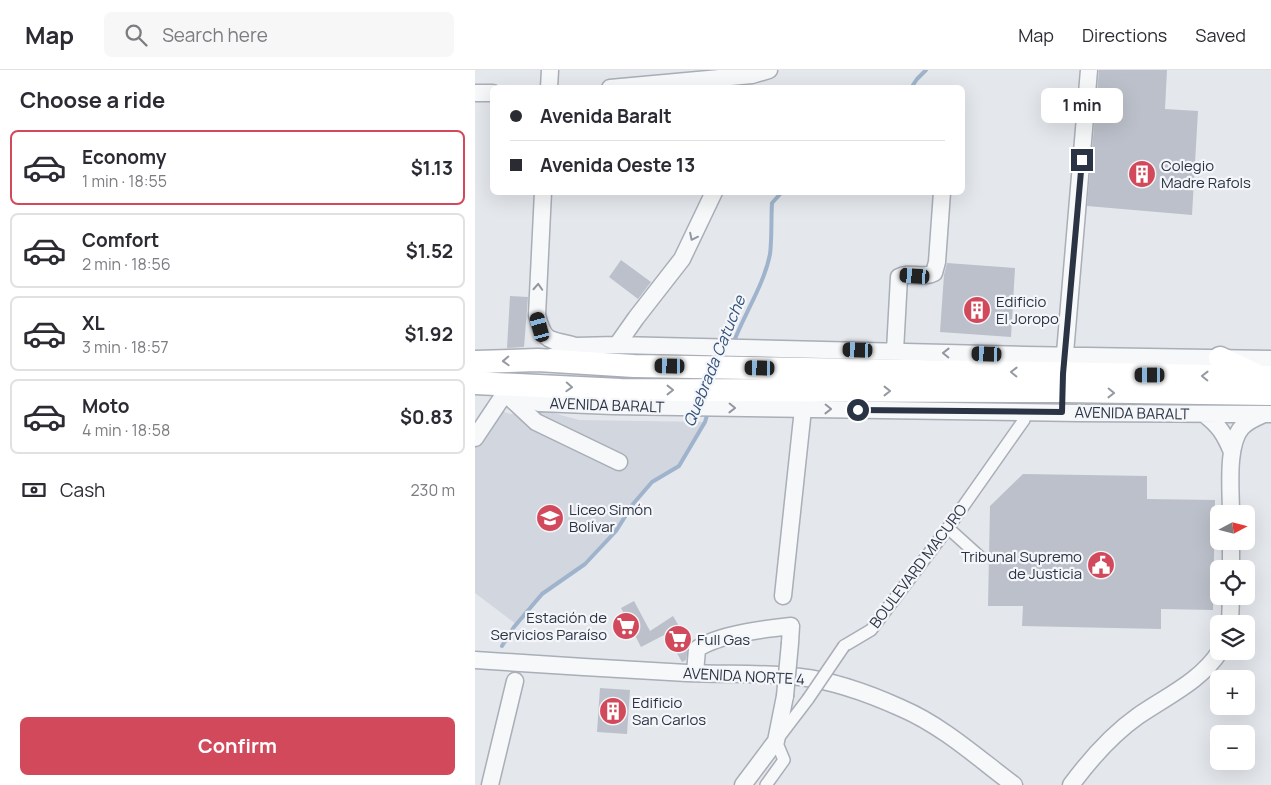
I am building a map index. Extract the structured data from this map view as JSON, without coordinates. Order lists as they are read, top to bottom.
{
  "streets": {
    "main road": ["AVENIDA BARALT"],
    "street": ["BOULEVARD MACURO", "AVENIDA NORTE 4"]
  },
  "crossings": [
    ["AVENIDA BARALT", "BOULEVARD MACURO"]
  ],
  "water": ["Quebrada Catuche"],
  "places": {
    "building": ["Colegio Madre Rafols", "Edificio El Joropo", "Edificio San Carlos"],
    "school or university": ["Liceo Simón Bolívar"],
    "public building": ["Tribunal Supremo de Justicia"],
    "supermarket": ["Estación de Servicios Paraíso", "Full Gas"]
  },
  "north": "right",
  "page": {
    "header": "Map",
    "search": "Search here",
    "nav": ["Map", "Directions", "Saved"],
    "heading": "Choose a ride",
    "banner": ["Avenida Baralt", "Avenida Oeste 13"],
    "bubble": "1 min",
    "list": [
      {
        "name": "Economy",
        "note": "1 min · 18:55",
        "value": "$1.13"
      },
      {
        "name": "Comfort",
        "note": "2 min · 18:56",
        "value": "$1.52"
      },
      {
        "name": "XL",
        "note": "3 min · 18:57",
        "value": "$1.92"
      },
      {
        "name": "Moto",
        "note": "4 min · 18:58",
        "value": "$0.83"
      }
    ],
    "pay": ["Cash", "230 m"],
    "map_buttons": ["+", "−"],
    "buttons": "Confirm"
  }
}
